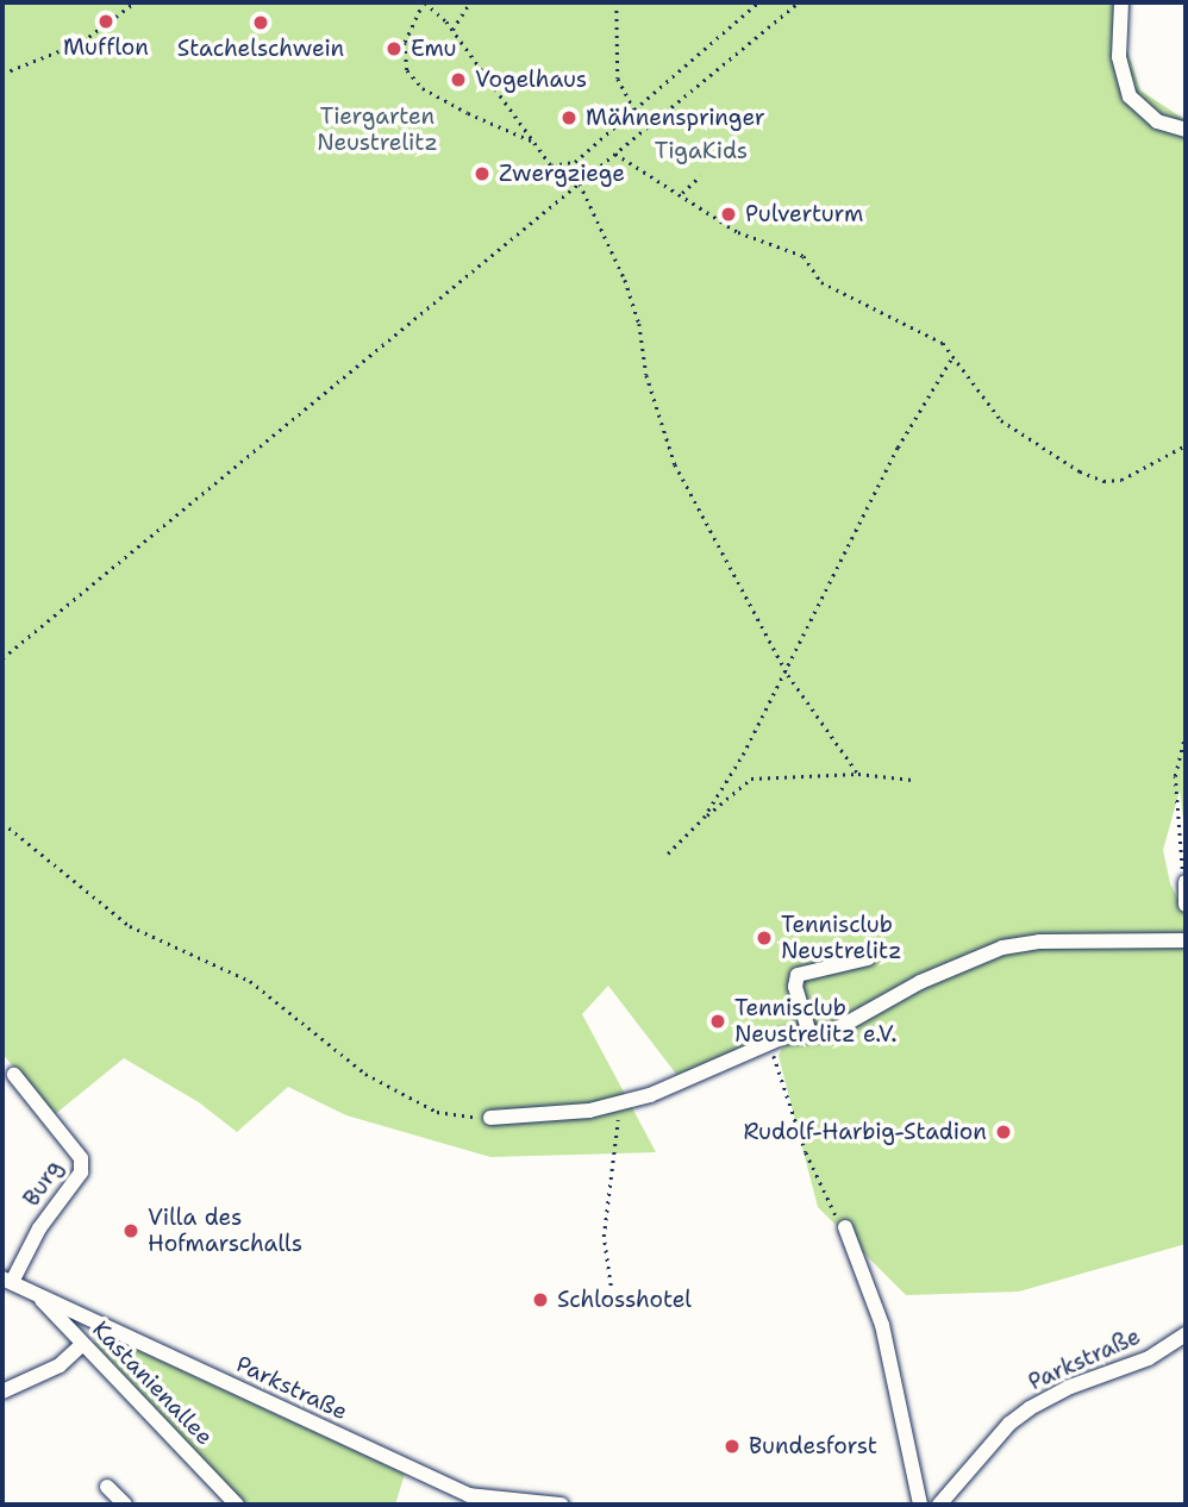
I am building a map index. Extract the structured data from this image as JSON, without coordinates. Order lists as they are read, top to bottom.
{
  "streets": {
    "street": ["Burg", "Parkstraße", "Kastanienallee"]
  },
  "crossings": [
    ["Burg", "Parkstraße"],
    ["Parkstraße", "Kastanienallee"]
  ],
  "parks": ["Tiergarten Neustrelitz", "TigaKids"],
  "places": [
    "Mufflon",
    "Stachelschwein",
    "Emu",
    "Vogelhaus",
    "Mähnenspringer",
    "Zwergziege",
    "Pulverturm",
    "Tennisclub Neustrelitz",
    "Tennisclub Neustrelitz e.V.",
    "Rudolf-Harbig-Stadion",
    "Villa des Hofmarschalls",
    "Schlosshotel",
    "Bundesforst"
  ]
}
